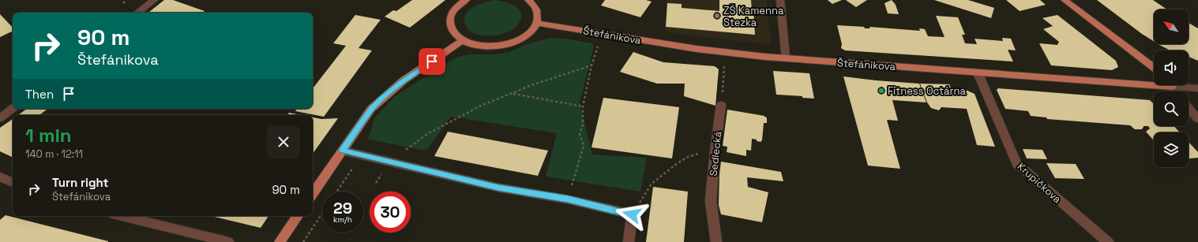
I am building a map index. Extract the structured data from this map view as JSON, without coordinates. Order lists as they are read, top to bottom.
{
  "streets": {
    "main road": ["Štefánikova"],
    "street": ["Sedlecká", "Krupičkova"]
  },
  "crossings": [
    ["Štefánikova", "Krupičkova"]
  ],
  "places": ["ZŠ Kamenna Stezka", "Fitness Octárna"],
  "north": "top left",
  "page": {
    "turn": ["90 m", "Štefánikova"],
    "then": "Then",
    "heading": ["1 min", "140 m · 12:11"],
    "list": [
      {
        "name": "Turn right",
        "note": "Štefánikova",
        "value": "90 m"
      }
    ],
    "speed": "29 km/h",
    "limit": "30"
  }
}
